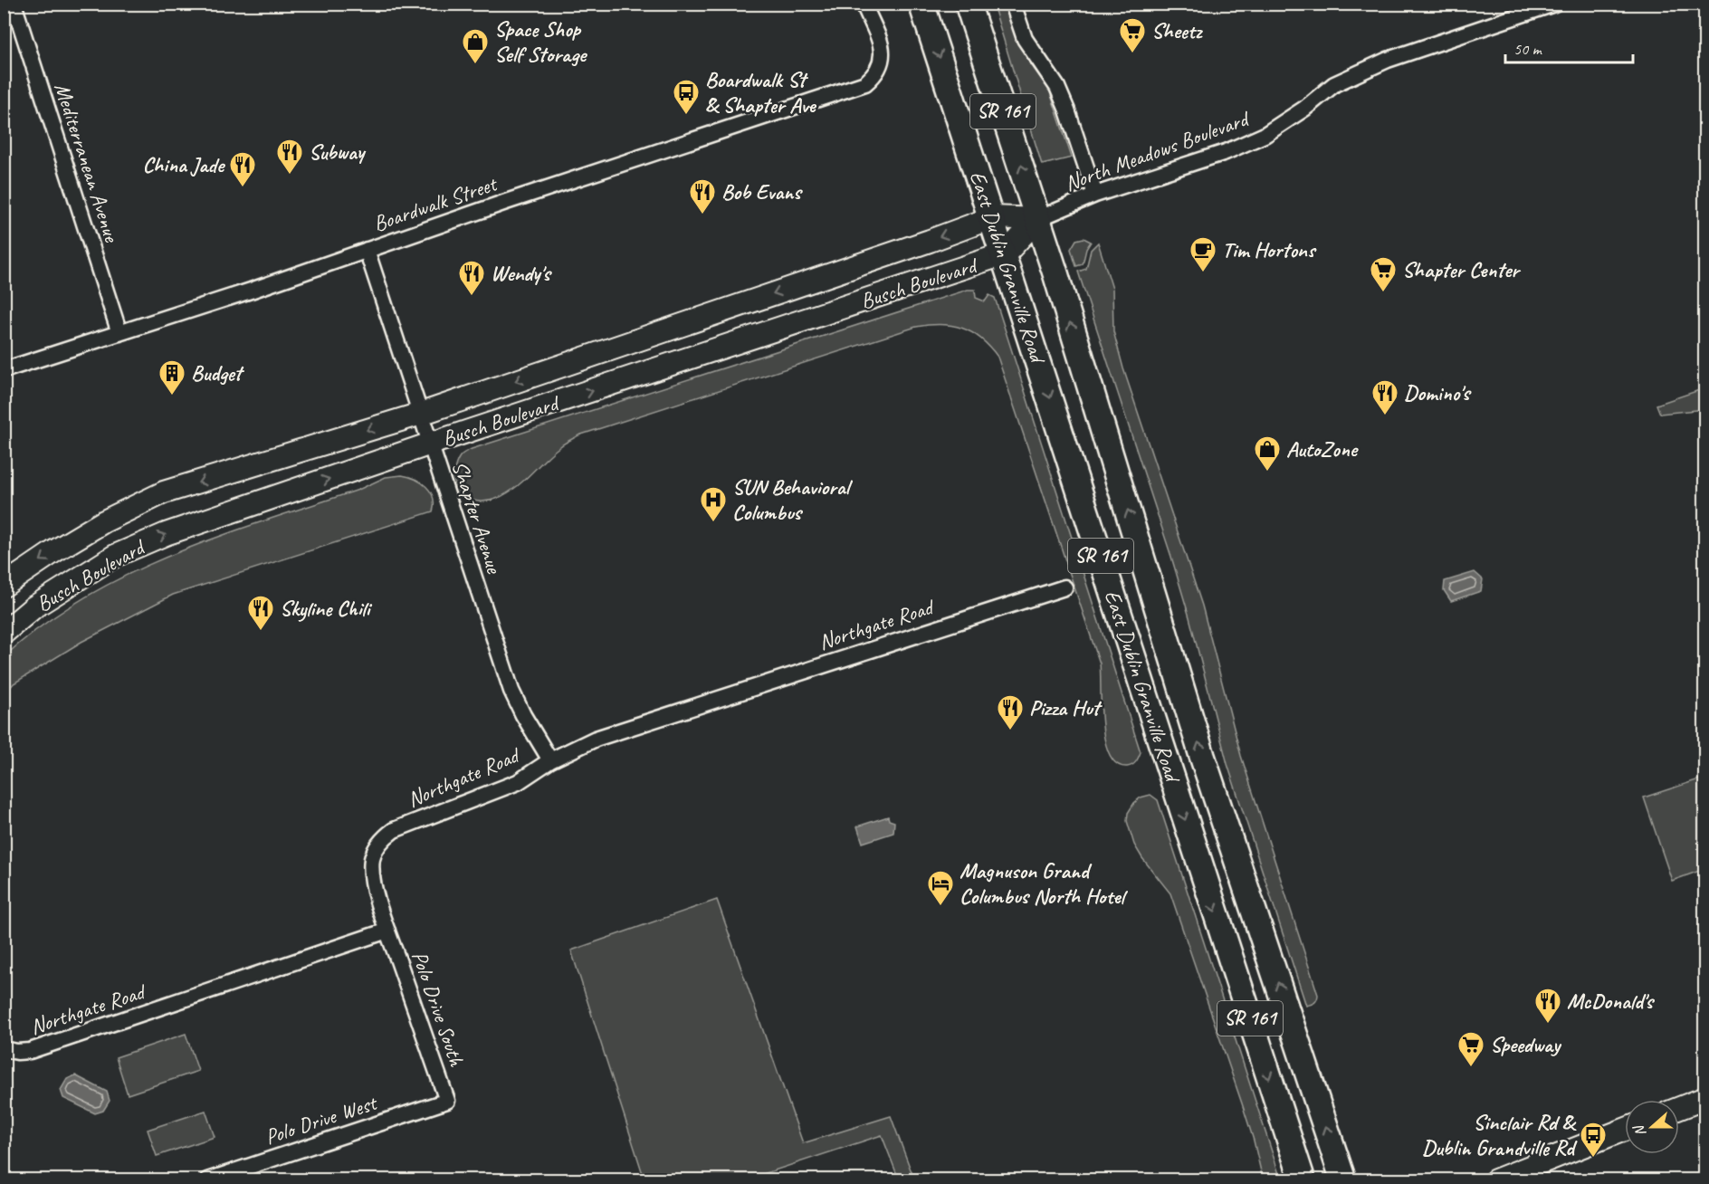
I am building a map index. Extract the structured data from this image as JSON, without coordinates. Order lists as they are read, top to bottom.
{
  "streets": {
    "main road": ["SR 161", "East Dublin Granville Road", "Busch Boulevard"],
    "street": [
      "North Meadows Boulevard",
      "Mediterranean Avenue",
      "Boardwalk Street",
      "Shapter Avenue",
      "Northgate Road",
      "Polo Drive South",
      "Polo Drive West"
    ]
  },
  "crossings": [
    ["North Meadows Boulevard", "East Dublin Granville Road"],
    ["North Meadows Boulevard", "Busch Boulevard"],
    ["Mediterranean Avenue", "Boardwalk Street"],
    ["Boardwalk Street", "Shapter Avenue"],
    ["East Dublin Granville Road", "Busch Boulevard"],
    ["Busch Boulevard", "Shapter Avenue"],
    ["Shapter Avenue", "Northgate Road"],
    ["Northgate Road", "Polo Drive South"],
    ["Polo Drive South", "Polo Drive West"]
  ],
  "places": {
    "supermarket": ["Sheetz", "Shapter Center", "Speedway"],
    "shop": ["Space Shop Self Storage", "AutoZone"],
    "bus stop": ["Boardwalk St & Shapter Ave", "Sinclair Rd & Dublin Grandville Rd"],
    "restaurant": [
      "Subway",
      "China Jade",
      "Bob Evans",
      "Wendy's",
      "Domino's",
      "Skyline Chili",
      "Pizza Hut",
      "McDonald's"
    ],
    "cafe": ["Tim Hortons"],
    "building": ["Budget"],
    "hospital": ["SUN Behavioral Columbus"],
    "hotel": ["Magnuson Grand Columbus North Hotel"]
  },
  "scale_bar": "50 m",
  "north": "left"
}
